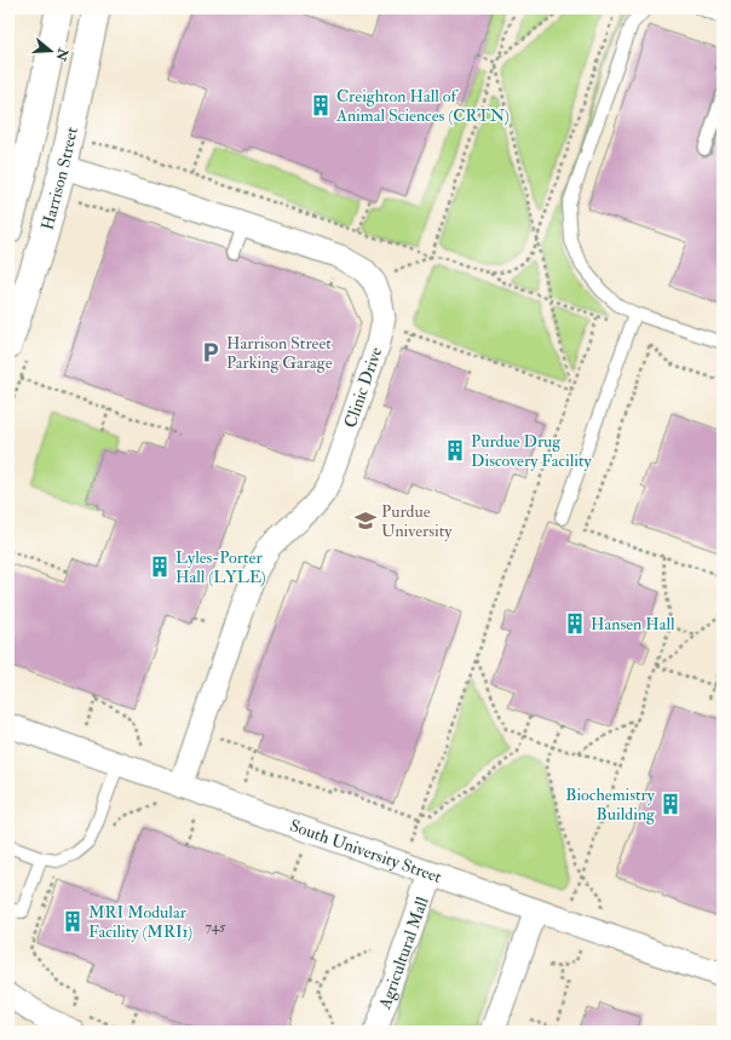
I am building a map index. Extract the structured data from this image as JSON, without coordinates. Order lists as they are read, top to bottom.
{
  "streets": {
    "main road": ["Harrison Street"],
    "street": ["Clinic Drive", "South University Street", "Agricultural Mall"]
  },
  "crossings": [
    ["Harrison Street", "Clinic Drive"],
    ["Clinic Drive", "South University Street"],
    ["South University Street", "Agricultural Mall"]
  ],
  "places": {
    "building": [
      "Creighton Hall of Animal Sciences (CRTN)",
      "Purdue Drug Discovery Facility",
      "Lyles-Porter Hall (LYLE)",
      "Hansen Hall",
      "Biochemistry Building",
      "MRI Modular Facility (MRI1)"
    ],
    "parking": ["Harrison Street Parking Garage"],
    "school or university": ["Purdue University"]
  },
  "house_numbers": ["745"],
  "north": "right"
}
